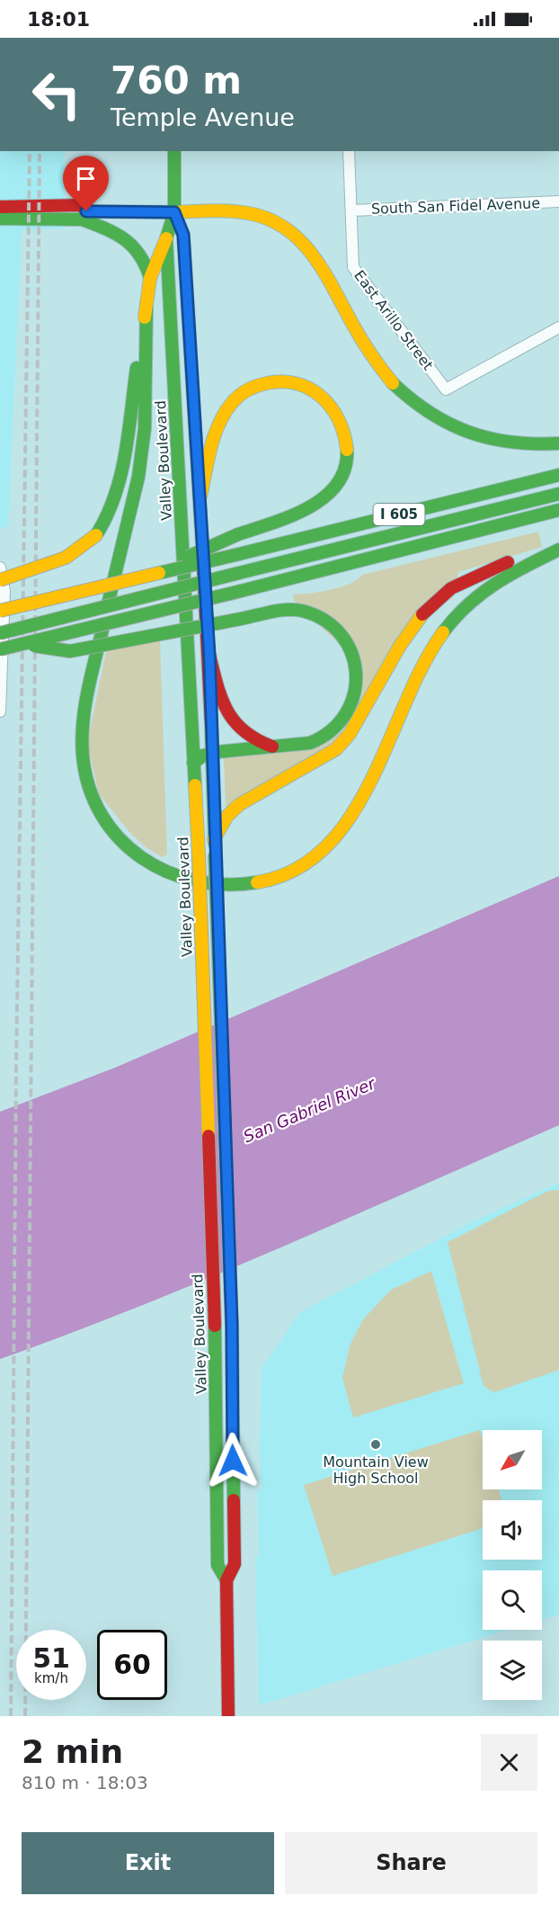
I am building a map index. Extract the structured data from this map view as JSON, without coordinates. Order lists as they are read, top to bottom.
{
  "streets": {
    "main road": ["Valley Boulevard", "I 605"],
    "street": ["South San Fidel Avenue", "East Arillo Street"]
  },
  "crossings": [
    ["South San Fidel Avenue", "East Arillo Street"]
  ],
  "water": ["San Gabriel River"],
  "places": ["Mountain View High School"],
  "north": "bottom left",
  "page": {
    "status": "18:01",
    "turn": ["760 m", "Temple Avenue"],
    "speed": "51 km/h",
    "limit": "60",
    "heading": ["2 min", "810 m · 18:03"],
    "buttons": ["Exit", "Share"]
  }
}
